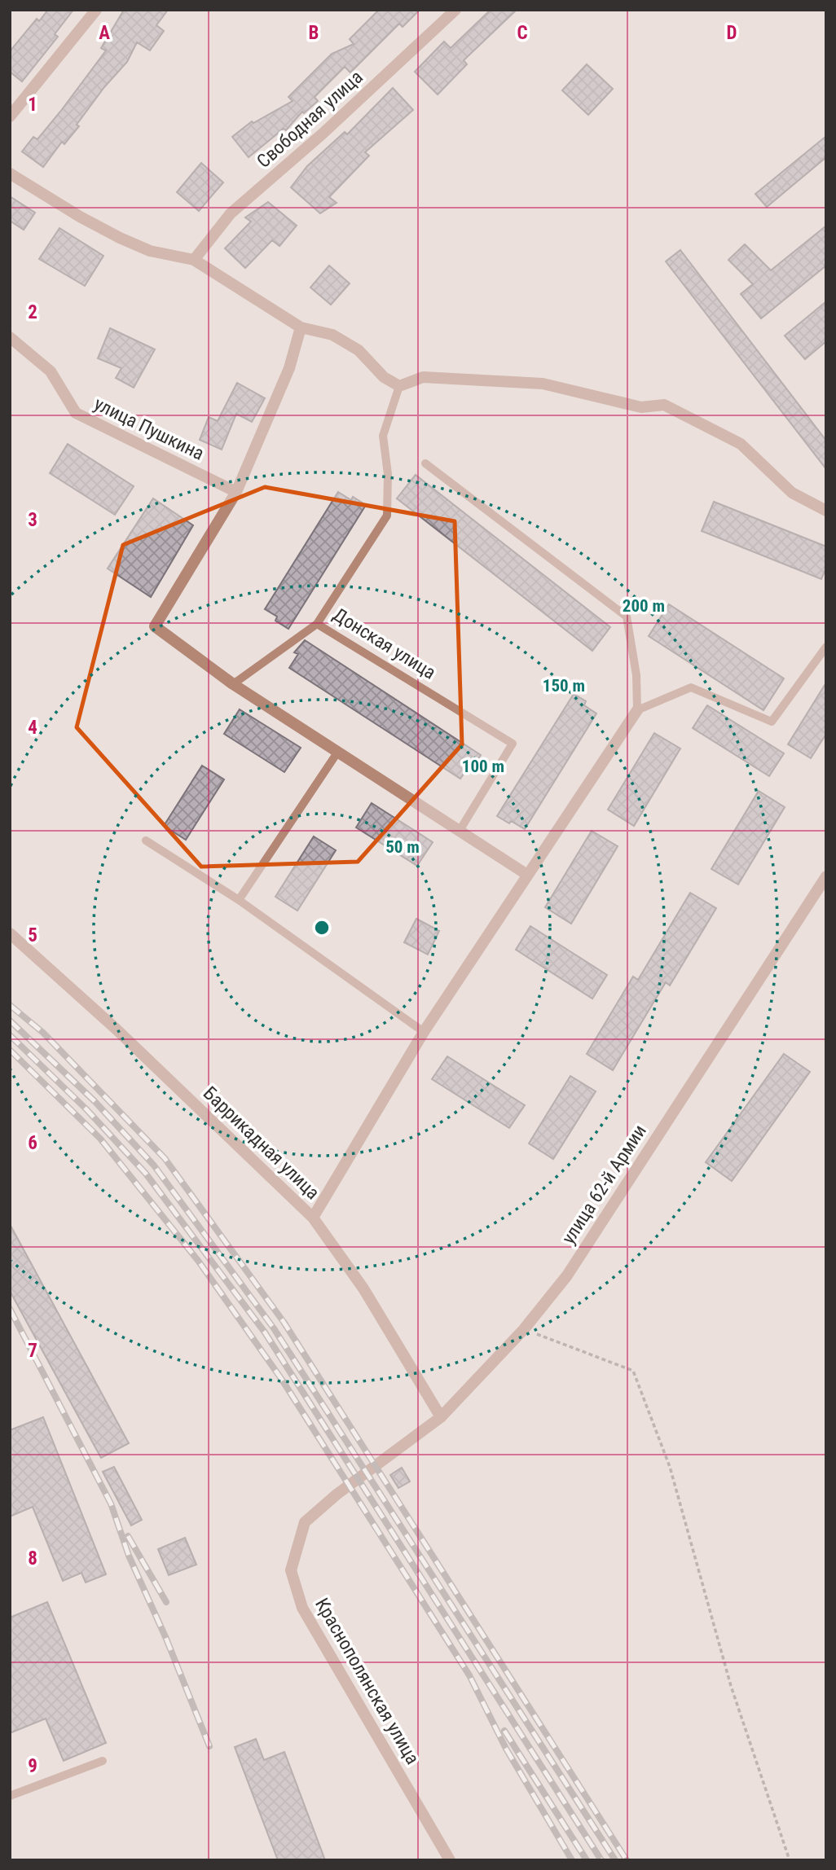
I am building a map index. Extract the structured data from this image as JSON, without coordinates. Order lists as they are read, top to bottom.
{
  "streets": {
    "street": [
      "Свободная улица",
      "улица Пушкина",
      "Баррикадная улица",
      "улица 62-й Армии",
      "Краснополянская улица"
    ],
    "lane": ["Донская улица"]
  },
  "crossings": [
    ["Баррикадная улица", "улица 62-й Армии"],
    ["улица 62-й Армии", "Краснополянская улица"]
  ],
  "grid": {
    "columns": [
      "A",
      "B",
      "C",
      "D"
    ],
    "rows": [
      "1",
      "2",
      "3",
      "4",
      "5",
      "6",
      "7",
      "8",
      "9"
    ]
  },
  "rings": [
    "200 m",
    "150 m",
    "100 m",
    "50 m"
  ]
}
